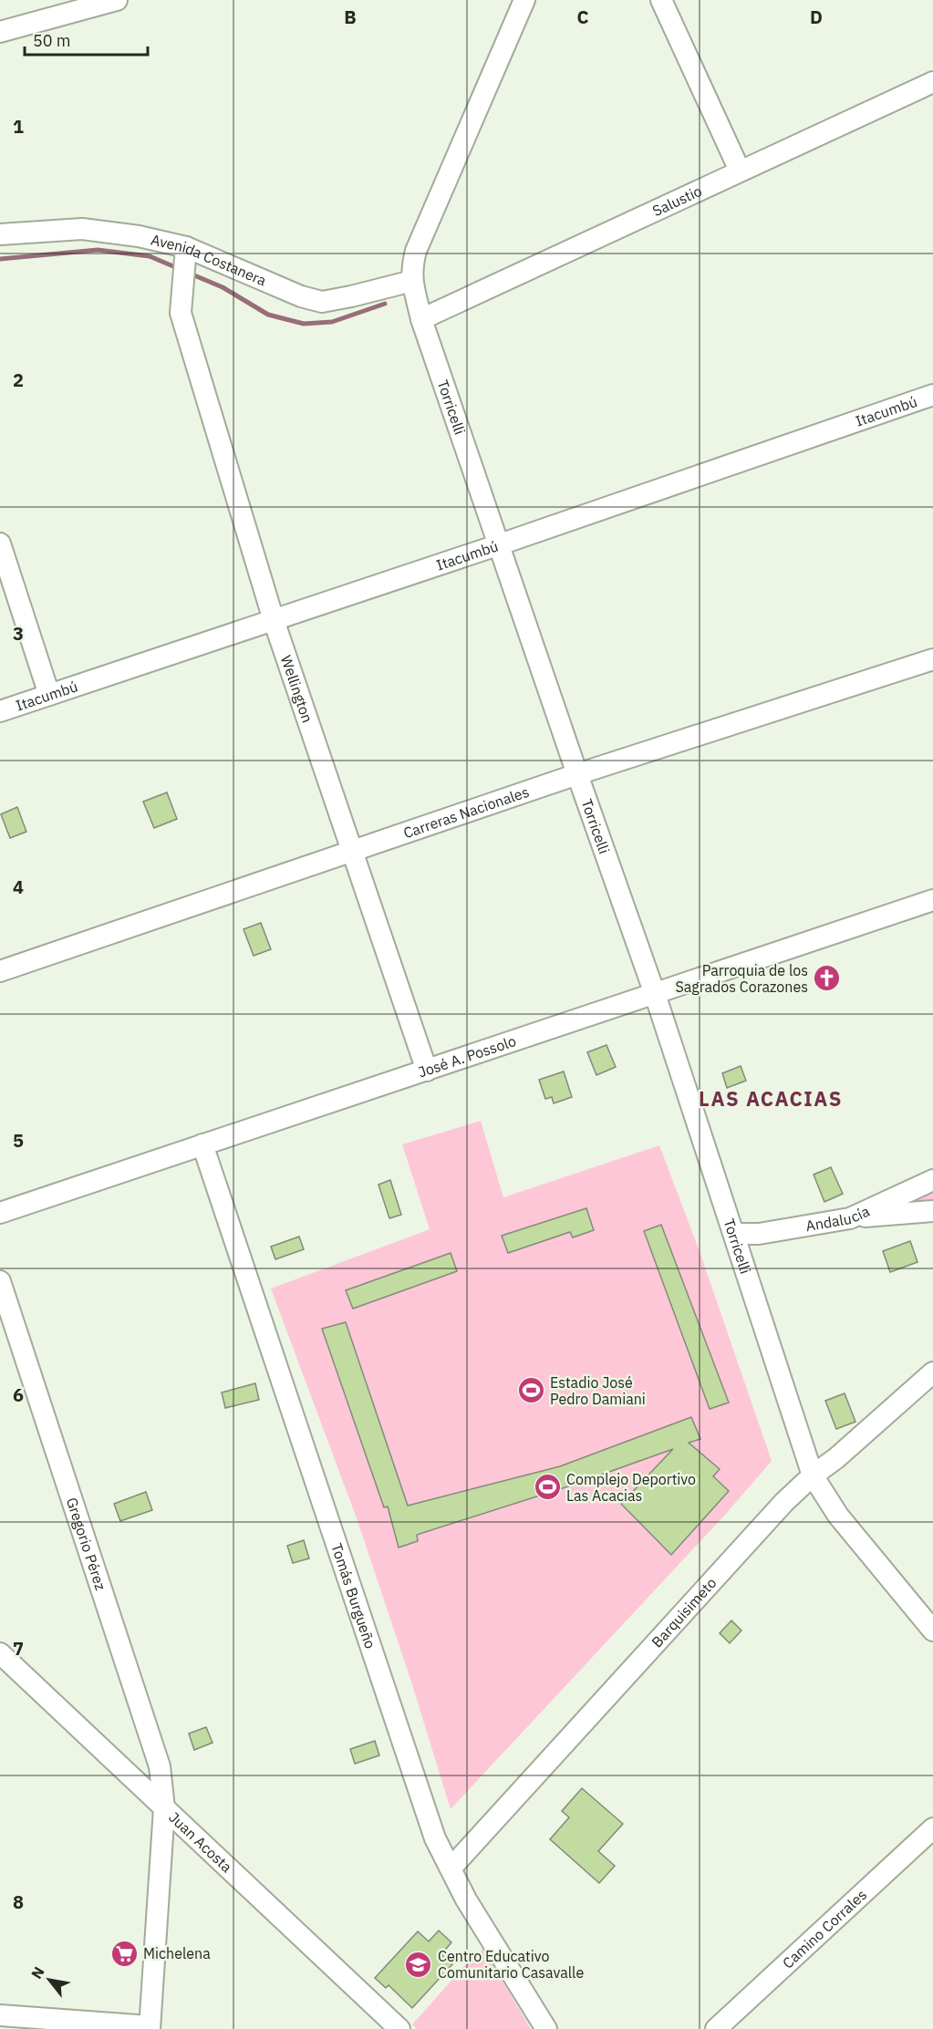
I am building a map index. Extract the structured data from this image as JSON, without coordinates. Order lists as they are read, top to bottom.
{
  "streets": {
    "street": [
      "Salustio",
      "Avenida Costanera",
      "Torricelli",
      "Itacumbú",
      "Wellington",
      "Carreras Nacionales",
      "José A. Possolo",
      "Andalucía",
      "Gregorio Pérez",
      "Tomás Burgueño",
      "Barquisimeto",
      "Juan Acosta",
      "Camino Corrales"
    ]
  },
  "crossings": [
    ["Salustio", "Torricelli"],
    ["Avenida Costanera", "Torricelli"],
    ["Avenida Costanera", "Wellington"],
    ["Torricelli", "Itacumbú"],
    ["Torricelli", "Carreras Nacionales"],
    ["Torricelli", "José A. Possolo"],
    ["Torricelli", "Andalucía"],
    ["Torricelli", "Barquisimeto"],
    ["Itacumbú", "Wellington"],
    ["Wellington", "Carreras Nacionales"],
    ["Wellington", "José A. Possolo"],
    ["José A. Possolo", "Tomás Burgueño"],
    ["Gregorio Pérez", "Juan Acosta"],
    ["Tomás Burgueño", "Barquisimeto"]
  ],
  "districts": ["LAS ACACIAS"],
  "places": {
    "church": ["Parroquia de los Sagrados Corazones"],
    "sports": ["Estadio José Pedro Damiani", "Complejo Deportivo Las Acacias"],
    "supermarket": ["Michelena"],
    "school or university": ["Centro Educativo Comunitario Casavalle"]
  },
  "scale_bar": "50 m",
  "north": "top left",
  "grid": {
    "columns": ["B", "C", "D"],
    "rows": [
      "1",
      "2",
      "3",
      "4",
      "5",
      "6",
      "7",
      "8"
    ]
  }
}
